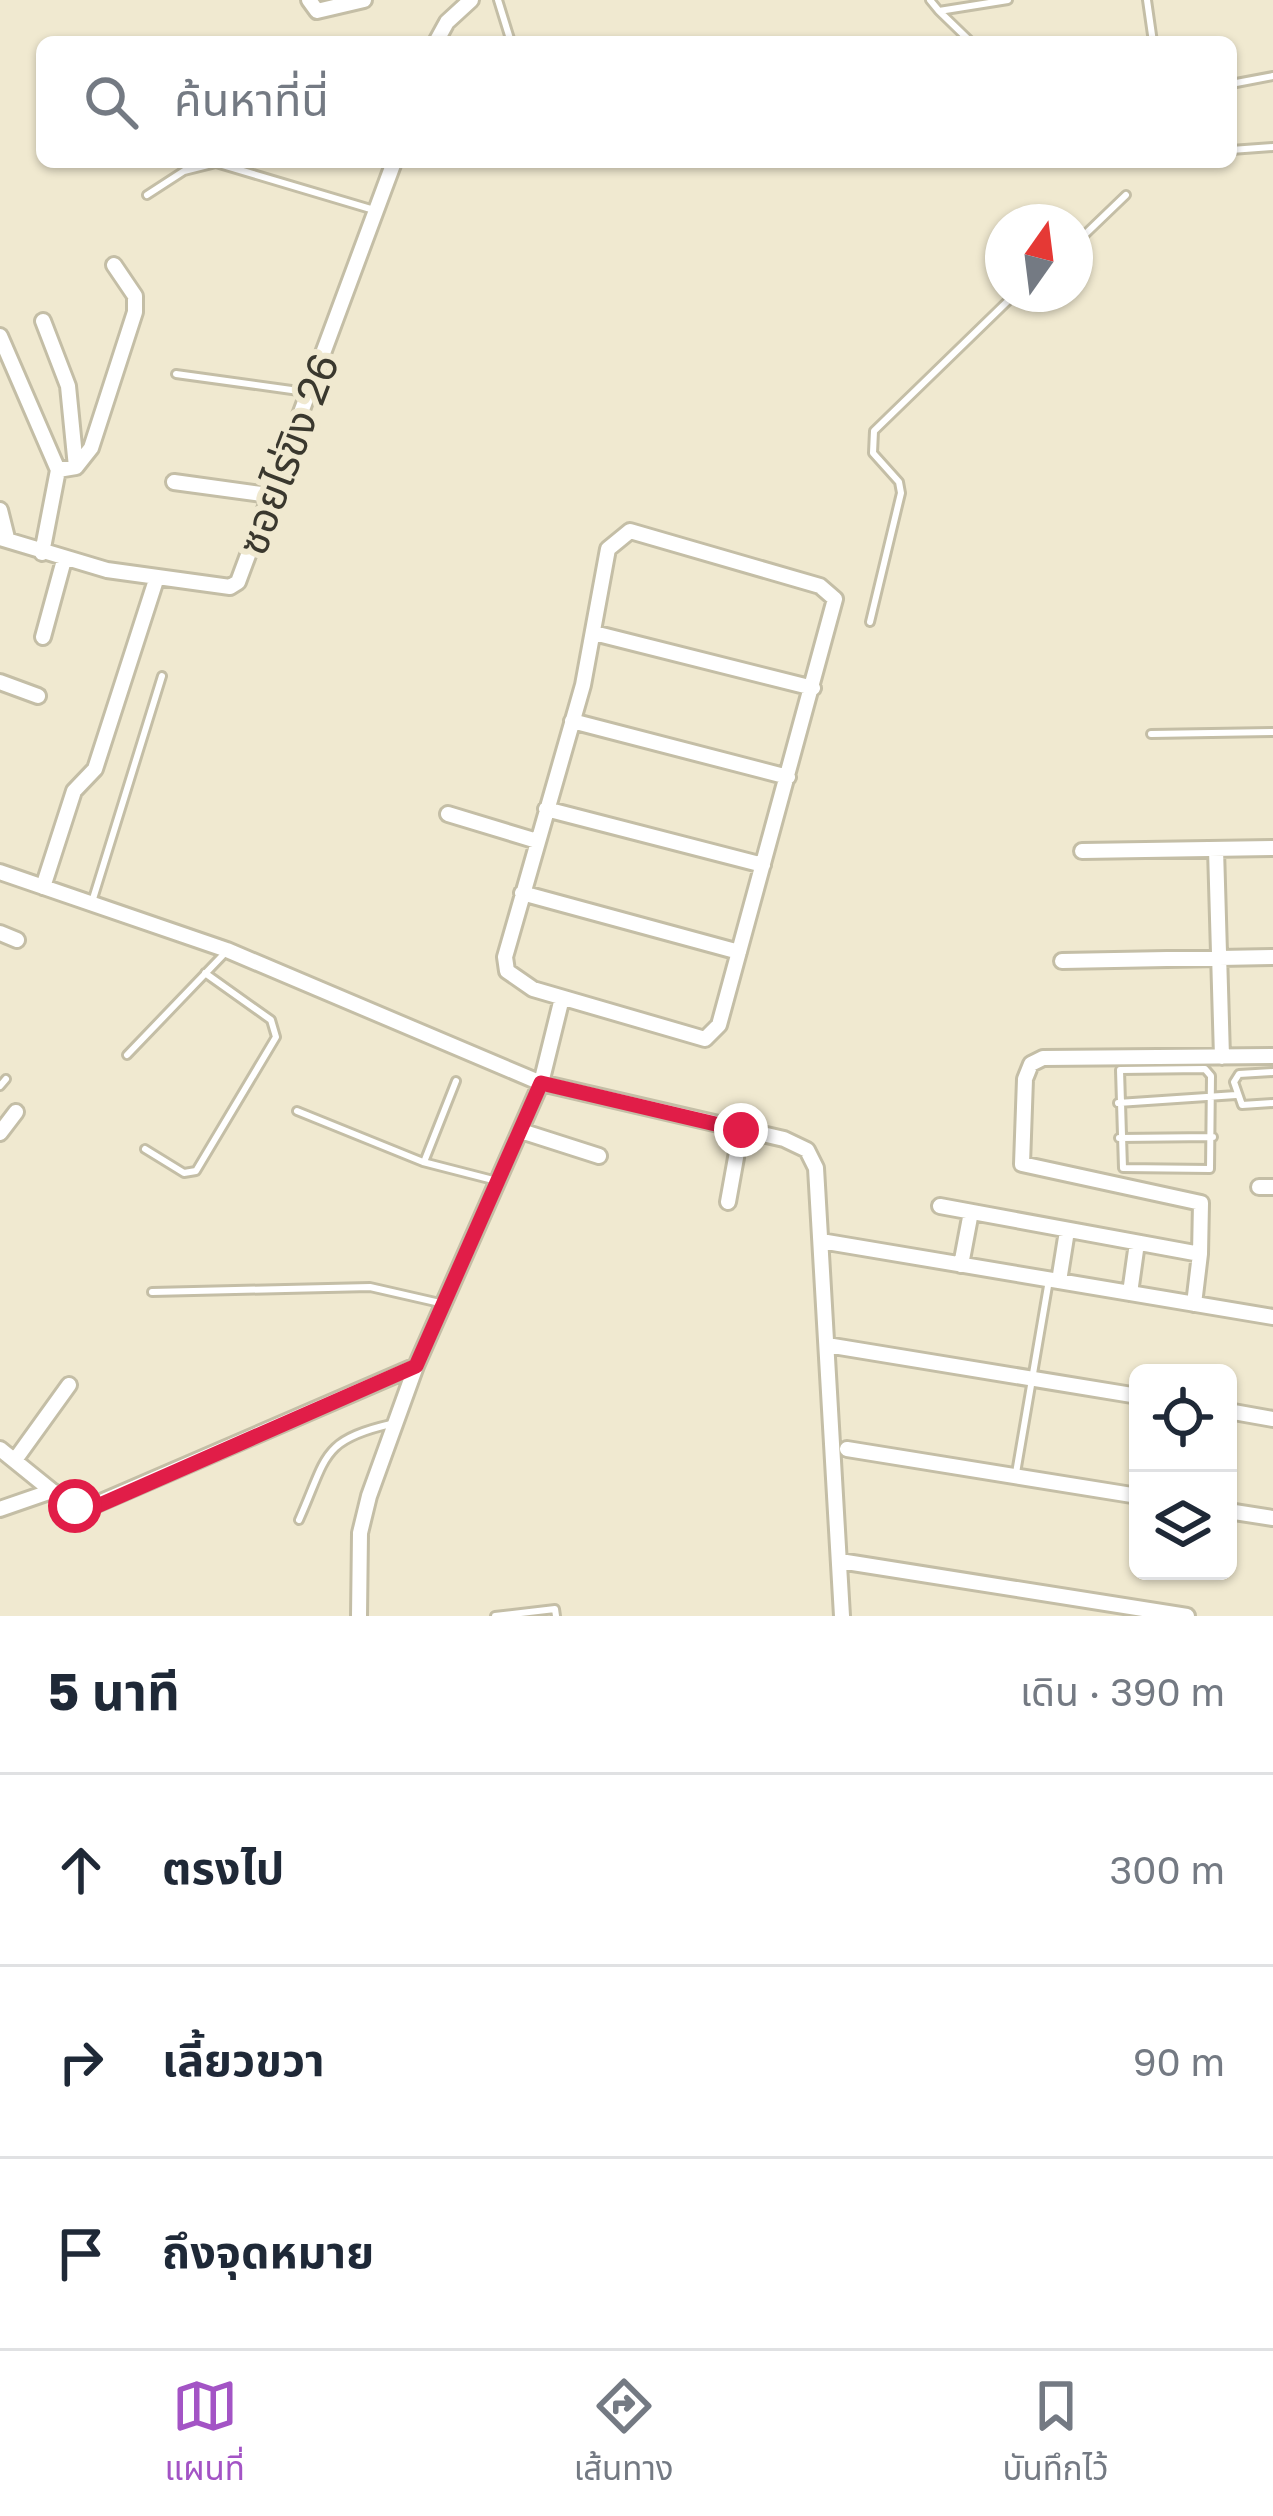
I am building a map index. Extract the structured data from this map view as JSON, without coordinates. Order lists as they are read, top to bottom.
{
  "streets": {
    "street": ["ซอยไร่ขิง 26"]
  },
  "north": "top",
  "page": {
    "search": "ค้นหาที่นี่",
    "heading": ["5 นาที", "เดิน · 390 m"],
    "list": [
      ["ตรงไป", "300 m"],
      ["เลี้ยวขวา", "90 m"],
      "ถึงจุดหมาย"
    ],
    "nav": ["แผนที่", "เส้นทาง", "บันทึกไว้"]
  }
}
